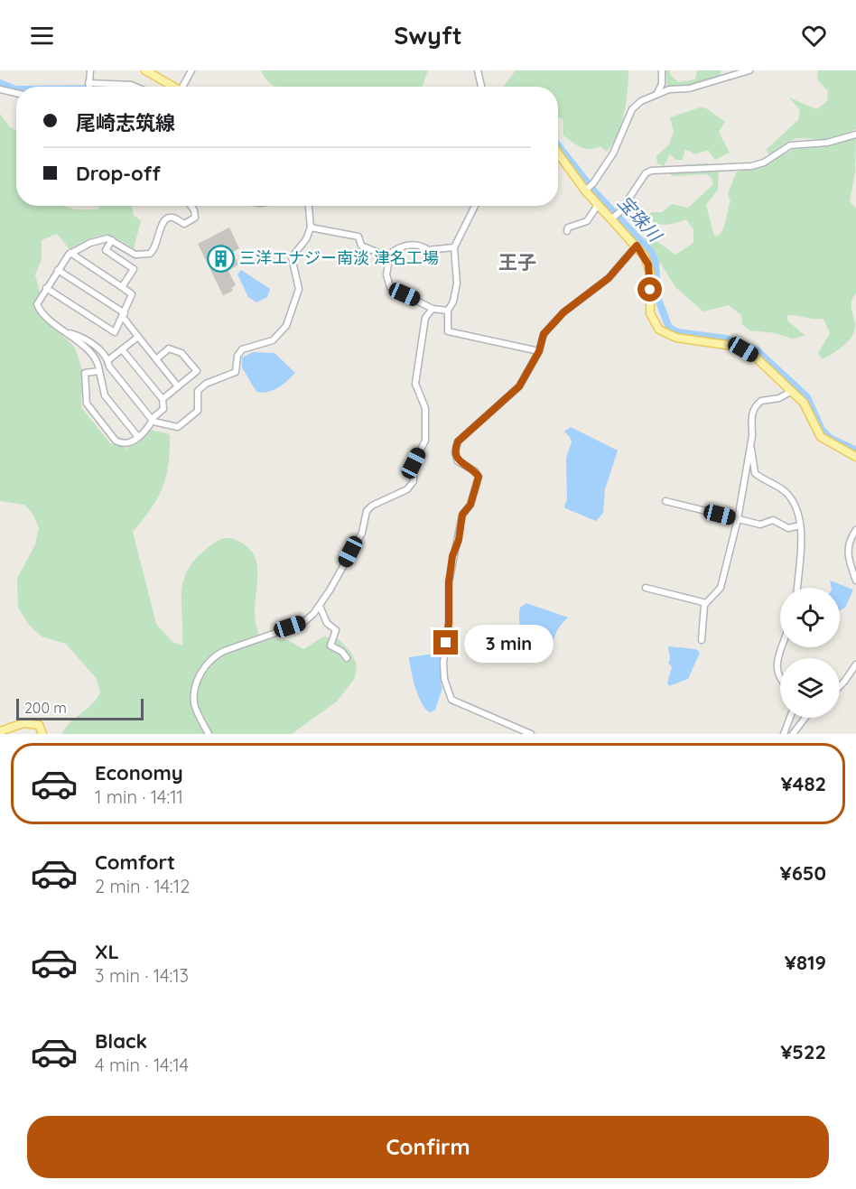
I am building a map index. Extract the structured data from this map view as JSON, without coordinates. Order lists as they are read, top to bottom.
{
  "districts": ["王子"],
  "water": ["宝珠川"],
  "places": {
    "building": ["三洋エナジー南淡 津名工場"]
  },
  "scale_bar": "200 m",
  "page": {
    "header": "Swyft",
    "banner": ["尾崎志筑線", "Drop-off"],
    "bubble": "3 min",
    "scale": "200 m",
    "list": [
      {
        "name": "Economy",
        "note": "1 min · 14:11",
        "value": "¥482"
      },
      {
        "name": "Comfort",
        "note": "2 min · 14:12",
        "value": "¥650"
      },
      {
        "name": "XL",
        "note": "3 min · 14:13",
        "value": "¥819"
      },
      {
        "name": "Black",
        "note": "4 min · 14:14",
        "value": "¥522"
      }
    ],
    "buttons": "Confirm"
  }
}
